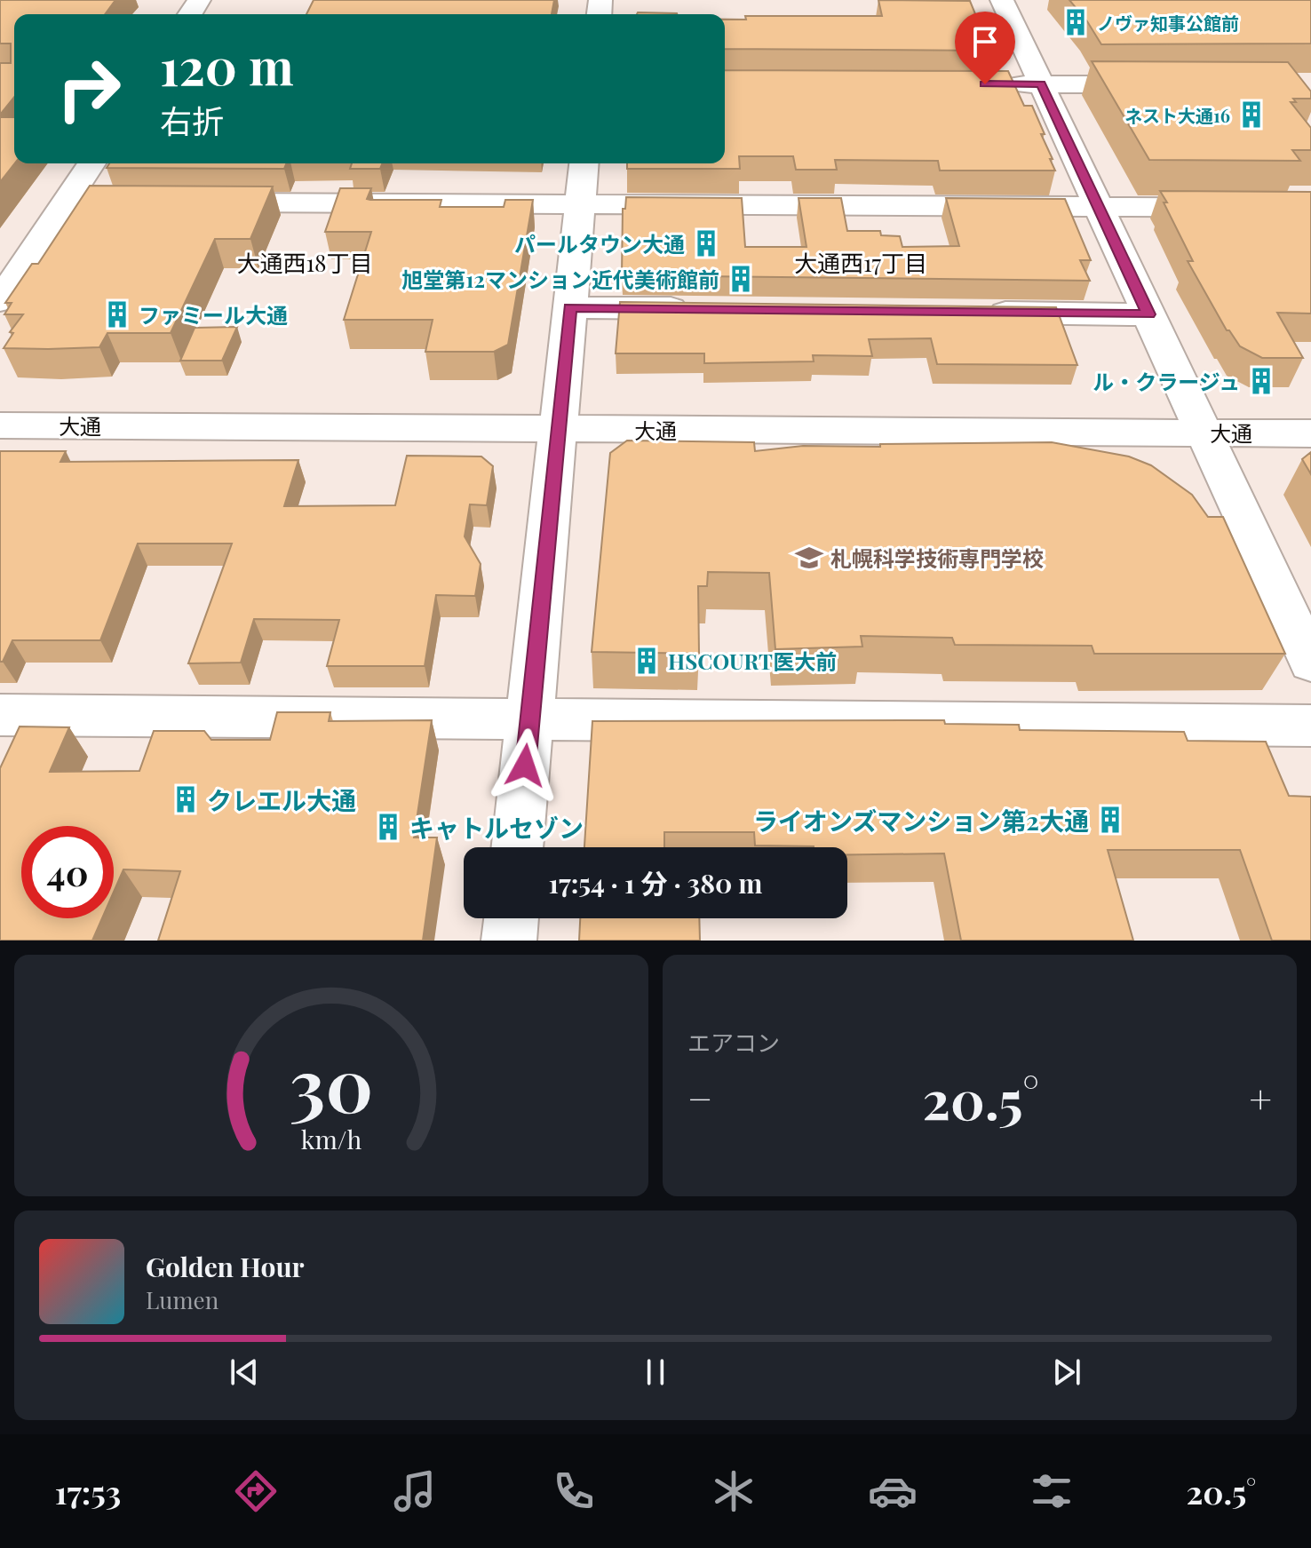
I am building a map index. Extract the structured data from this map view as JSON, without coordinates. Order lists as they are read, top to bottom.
{
  "streets": {
    "street": ["大通"]
  },
  "districts": ["大通西18丁目", "大通西17丁目"],
  "places": {
    "building": [
      "ノヴァ知事公館前",
      "ネスト大通16",
      "パールタウン大通",
      "旭堂第12マンション近代美術館前",
      "ファミール大通",
      "ル・クラージュ",
      "HSCOURT医大前",
      "クレエル大通",
      "ライオンズマンション第2大通",
      "キャトルセゾン"
    ],
    "school or university": ["札幌科学技術専門学校"]
  },
  "page": {
    "turn": ["120 m", "右折"],
    "limit": "40",
    "trip": "17:54 · 1 分 · 380 m",
    "tile": "エアコン",
    "heat": ["−", "20.5°", "+"],
    "song": ["Golden Hour", "Lumen"],
    "tabs": ["17:53", "20.5°"],
    "gauge": ["30", "km/h"]
  }
}
